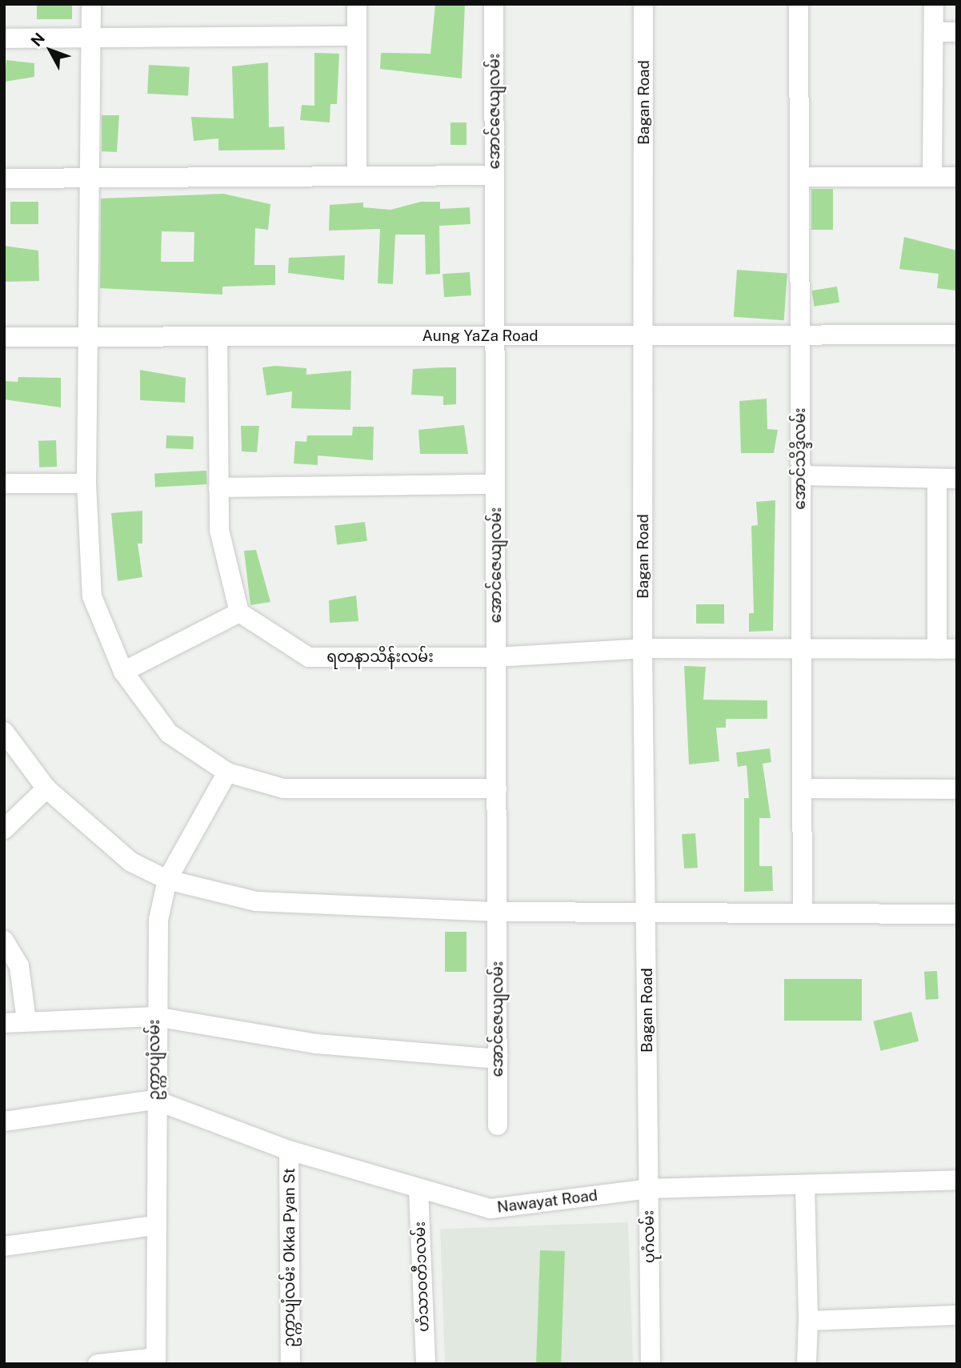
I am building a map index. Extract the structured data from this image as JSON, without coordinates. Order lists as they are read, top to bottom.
{
  "streets": {
    "street": [
      "Bagan Road",
      "အောင်ဇေယျလမ်း",
      "Aung YaZa Road",
      "အောင်သိဒ္ဒိလမ်း",
      "ရတနာသိန်းလမ်း",
      "ဥက္ကာပျံလမ်း",
      "Nawayat Road",
      "ပုဂံလမ်း",
      "ဥက္ကာပျံလမ်း Okka Pyan St",
      "ဟံသာဝတီ၁လမ်း"
    ]
  },
  "crossings": [
    ["Bagan Road", "Aung YaZa Road"],
    ["Bagan Road", "ရတနာသိန်းလမ်း"],
    ["Bagan Road", "ပုဂံလမ်း"],
    ["အောင်ဇေယျလမ်း", "Aung YaZa Road"],
    ["အောင်ဇေယျလမ်း", "ရတနာသိန်းလမ်း"],
    ["Aung YaZa Road", "အောင်သိဒ္ဒိလမ်း"],
    ["အောင်သိဒ္ဒိလမ်း", "ရတနာသိန်းလမ်း"],
    ["ဥက္ကာပျံလမ်း", "Nawayat Road"],
    ["Nawayat Road", "ပုဂံလမ်း"],
    ["Nawayat Road", "ဥက္ကာပျံလမ်း Okka Pyan St"],
    ["Nawayat Road", "ဟံသာဝတီ၁လမ်း"]
  ],
  "north": "top left"
}
